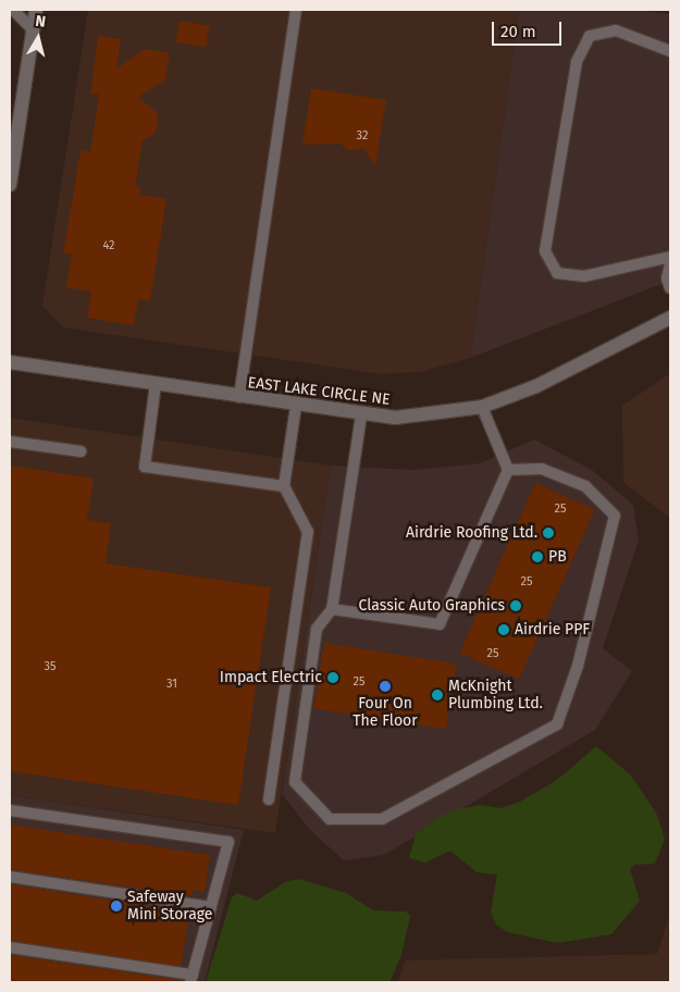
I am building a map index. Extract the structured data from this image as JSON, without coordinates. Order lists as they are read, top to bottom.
{
  "streets": {
    "street": ["EAST LAKE CIRCLE NE"]
  },
  "places": [
    "Airdrie Roofing Ltd.",
    "PB",
    "Classic Auto Graphics",
    "Airdrie PPF",
    "Impact Electric",
    "Four On The Floor",
    "McKnight Plumbing Ltd.",
    "Safeway Mini Storage"
  ],
  "house_numbers": [
    "32",
    "42",
    "25",
    "25",
    "25",
    "35",
    "25",
    "31"
  ],
  "scale_bar": "20 m",
  "north": "top"
}
